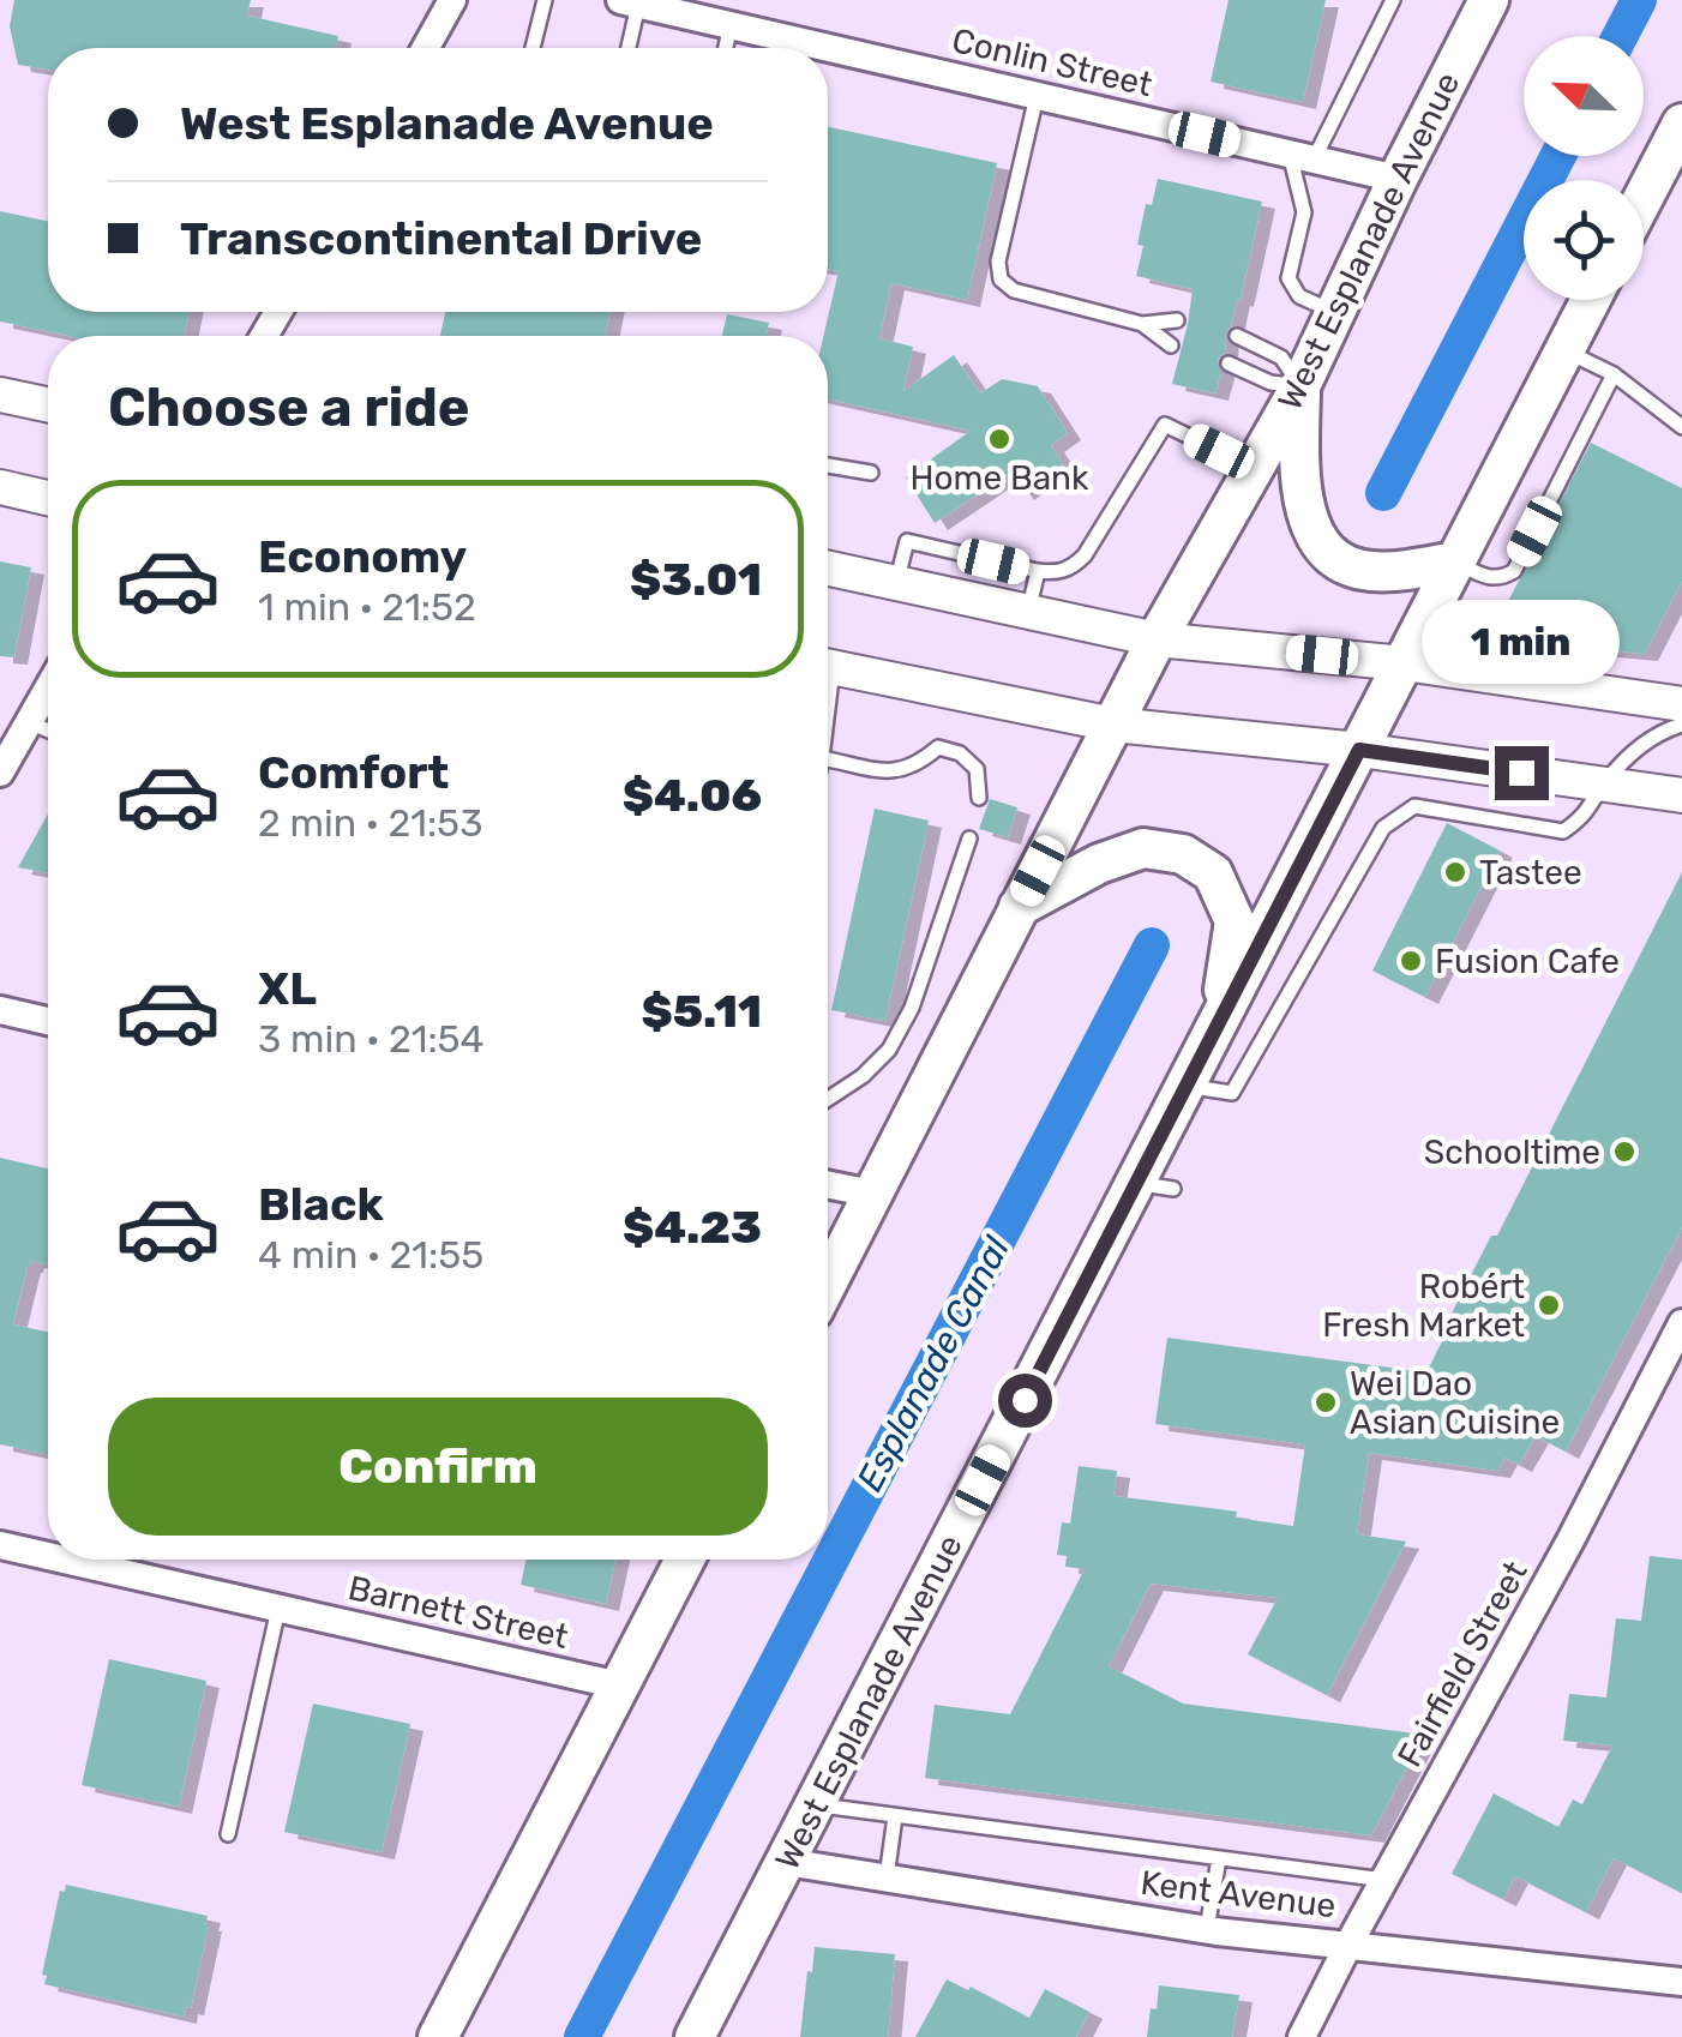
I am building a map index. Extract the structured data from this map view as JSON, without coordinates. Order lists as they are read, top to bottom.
{
  "streets": {
    "main road": ["West Esplanade Avenue"],
    "street": [
      "Conlin Street",
      "Barnett Street",
      "Fairfield Street",
      "Kent Avenue"
    ]
  },
  "crossings": [
    ["Conlin Street", "West Esplanade Avenue"],
    ["West Esplanade Avenue", "Kent Avenue"],
    ["Fairfield Street", "Kent Avenue"]
  ],
  "water": ["Esplanade Canal"],
  "places": [
    "Home Bank",
    "Tastee",
    "Fusion Cafe",
    "Schooltime",
    "Robért Fresh Market",
    "Wei Dao Asian Cuisine"
  ],
  "north": "top left",
  "page": {
    "banner": ["West Esplanade Avenue", "Transcontinental Drive"],
    "heading": "Choose a ride",
    "list": [
      {
        "name": "Economy",
        "note": "1 min · 21:52",
        "value": "$3.01"
      },
      {
        "name": "Comfort",
        "note": "2 min · 21:53",
        "value": "$4.06"
      },
      {
        "name": "XL",
        "note": "3 min · 21:54",
        "value": "$5.11"
      },
      {
        "name": "Black",
        "note": "4 min · 21:55",
        "value": "$4.23"
      }
    ],
    "bubble": "1 min",
    "buttons": "Confirm"
  }
}
